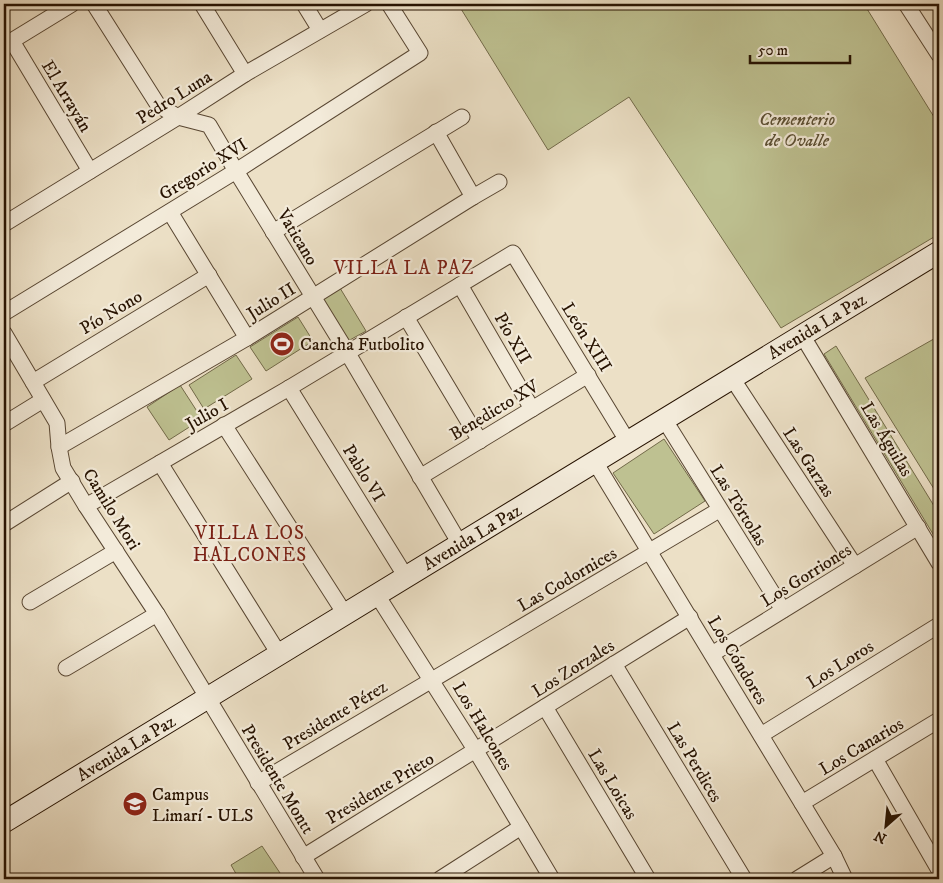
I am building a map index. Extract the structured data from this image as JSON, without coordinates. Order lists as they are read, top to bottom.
{
  "streets": {
    "main road": ["Avenida La Paz"],
    "street": [
      "El Arrayán",
      "Pedro Luna",
      "Gregorio XVI",
      "Vaticano",
      "Julio II",
      "Pío Nono",
      "León XIII",
      "Pío XII",
      "Benedicto XV",
      "Julio I",
      "Las Águilas",
      "Las Garzas",
      "Pablo VI",
      "Las Tórtolas",
      "Camilo Mori",
      "Los Gorriones",
      "Las Codornices",
      "Los Cóndores",
      "Los Loros",
      "Los Zorzales",
      "Presidente Pérez",
      "Los Halcones",
      "Los Canarios",
      "Las Perdices",
      "Presidente Montt",
      "Las Loicas",
      "Presidente Prieto"
    ]
  },
  "crossings": [
    ["El Arrayán", "Pedro Luna"],
    ["Pedro Luna", "Vaticano"],
    ["Gregorio XVI", "Vaticano"],
    ["Vaticano", "Julio II"],
    ["Vaticano", "Avenida La Paz"],
    ["Vaticano", "Benedicto XV"],
    ["Vaticano", "Julio I"],
    ["Julio II", "Camilo Mori"],
    ["Pío Nono", "Camilo Mori"],
    ["Avenida La Paz", "León XIII"],
    ["Avenida La Paz", "Las Águilas"],
    ["Avenida La Paz", "Las Garzas"],
    ["Avenida La Paz", "Pablo VI"],
    ["Avenida La Paz", "Las Tórtolas"],
    ["Avenida La Paz", "Camilo Mori"],
    ["Avenida La Paz", "Los Cóndores"],
    ["Avenida La Paz", "Los Halcones"],
    ["Avenida La Paz", "Presidente Montt"],
    ["León XIII", "Benedicto XV"],
    ["León XIII", "Julio I"],
    ["Pío XII", "Benedicto XV"],
    ["Pío XII", "Julio I"],
    ["Julio I", "Pablo VI"],
    ["Julio I", "Camilo Mori"],
    ["Las Águilas", "Los Gorriones"],
    ["Las Garzas", "Los Gorriones"],
    ["Las Tórtolas", "Los Gorriones"],
    ["Las Tórtolas", "Las Codornices"],
    ["Camilo Mori", "Presidente Montt"],
    ["Los Gorriones", "Los Cóndores"],
    ["Las Codornices", "Los Cóndores"],
    ["Las Codornices", "Presidente Pérez"],
    ["Las Codornices", "Los Halcones"],
    ["Los Cóndores", "Los Loros"],
    ["Los Cóndores", "Los Zorzales"],
    ["Los Cóndores", "Los Canarios"],
    ["Los Zorzales", "Los Halcones"],
    ["Los Zorzales", "Las Perdices"],
    ["Los Zorzales", "Las Loicas"],
    ["Los Zorzales", "Presidente Prieto"],
    ["Presidente Pérez", "Los Halcones"],
    ["Presidente Pérez", "Presidente Montt"],
    ["Los Halcones", "Presidente Prieto"],
    ["Presidente Montt", "Presidente Prieto"]
  ],
  "districts": ["VILLA LA PAZ", "VILLA LOS HALCONES"],
  "parks": ["Cementerio de Ovalle"],
  "places": {
    "sports": ["Cancha Futbolito"],
    "school or university": ["Campus Limarí - ULS"]
  },
  "scale_bar": "50 m",
  "north": "bottom left"
}
